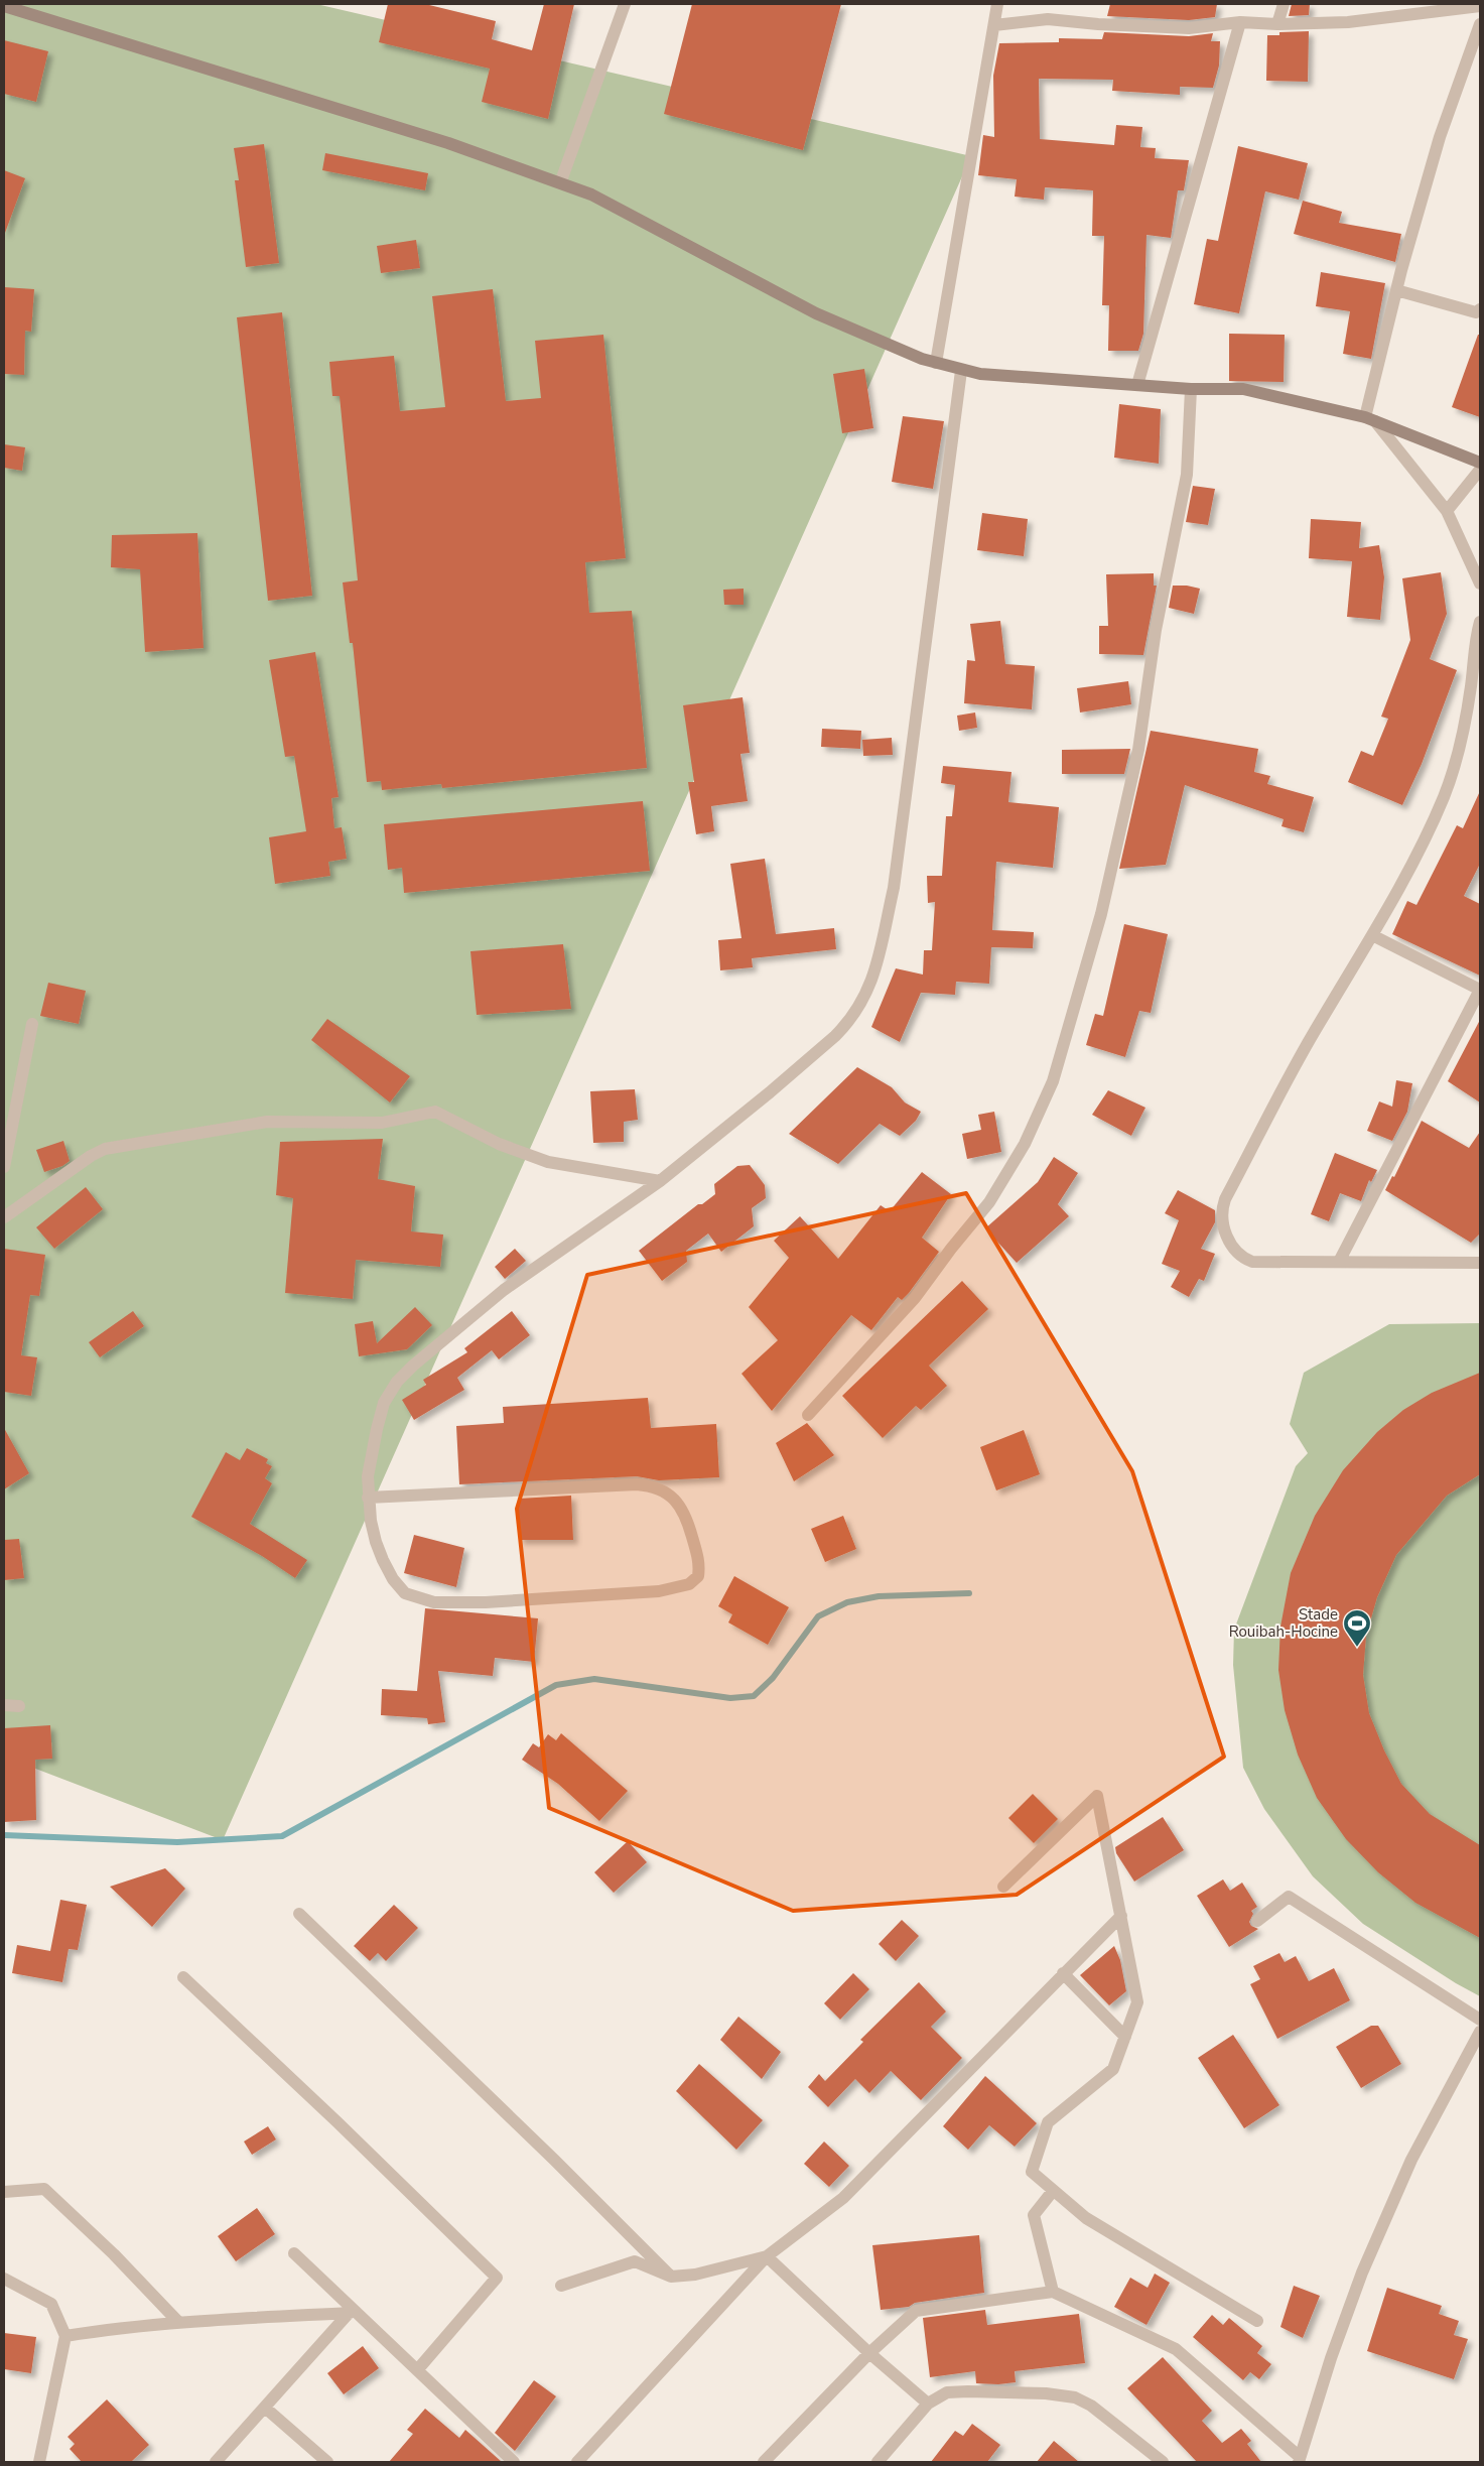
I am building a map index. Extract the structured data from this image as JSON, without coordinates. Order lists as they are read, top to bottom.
{
  "places": {
    "sports": ["Stade Rouibah-Hocine"]
  }
}
